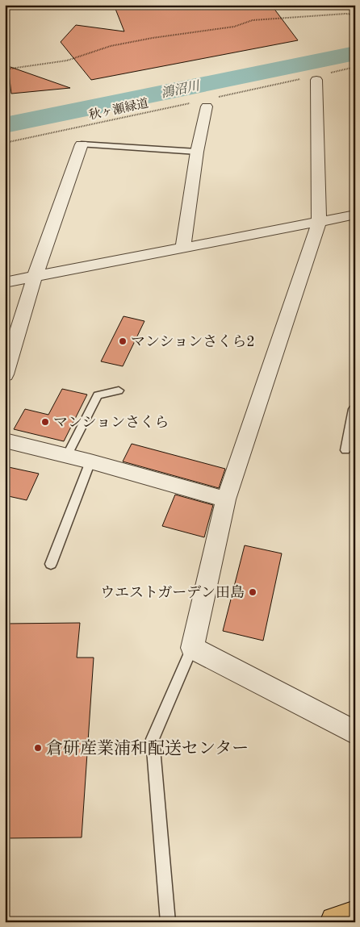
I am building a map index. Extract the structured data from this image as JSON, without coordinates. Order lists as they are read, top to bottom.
{
  "streets": {
    "path": ["秋ヶ瀬緑道"]
  },
  "water": ["鴻沼川"],
  "places": [
    "マンションさくら2",
    "マンションさくら",
    "ウエストガーデン田島",
    "倉研産業浦和配送センター"
  ]
}
